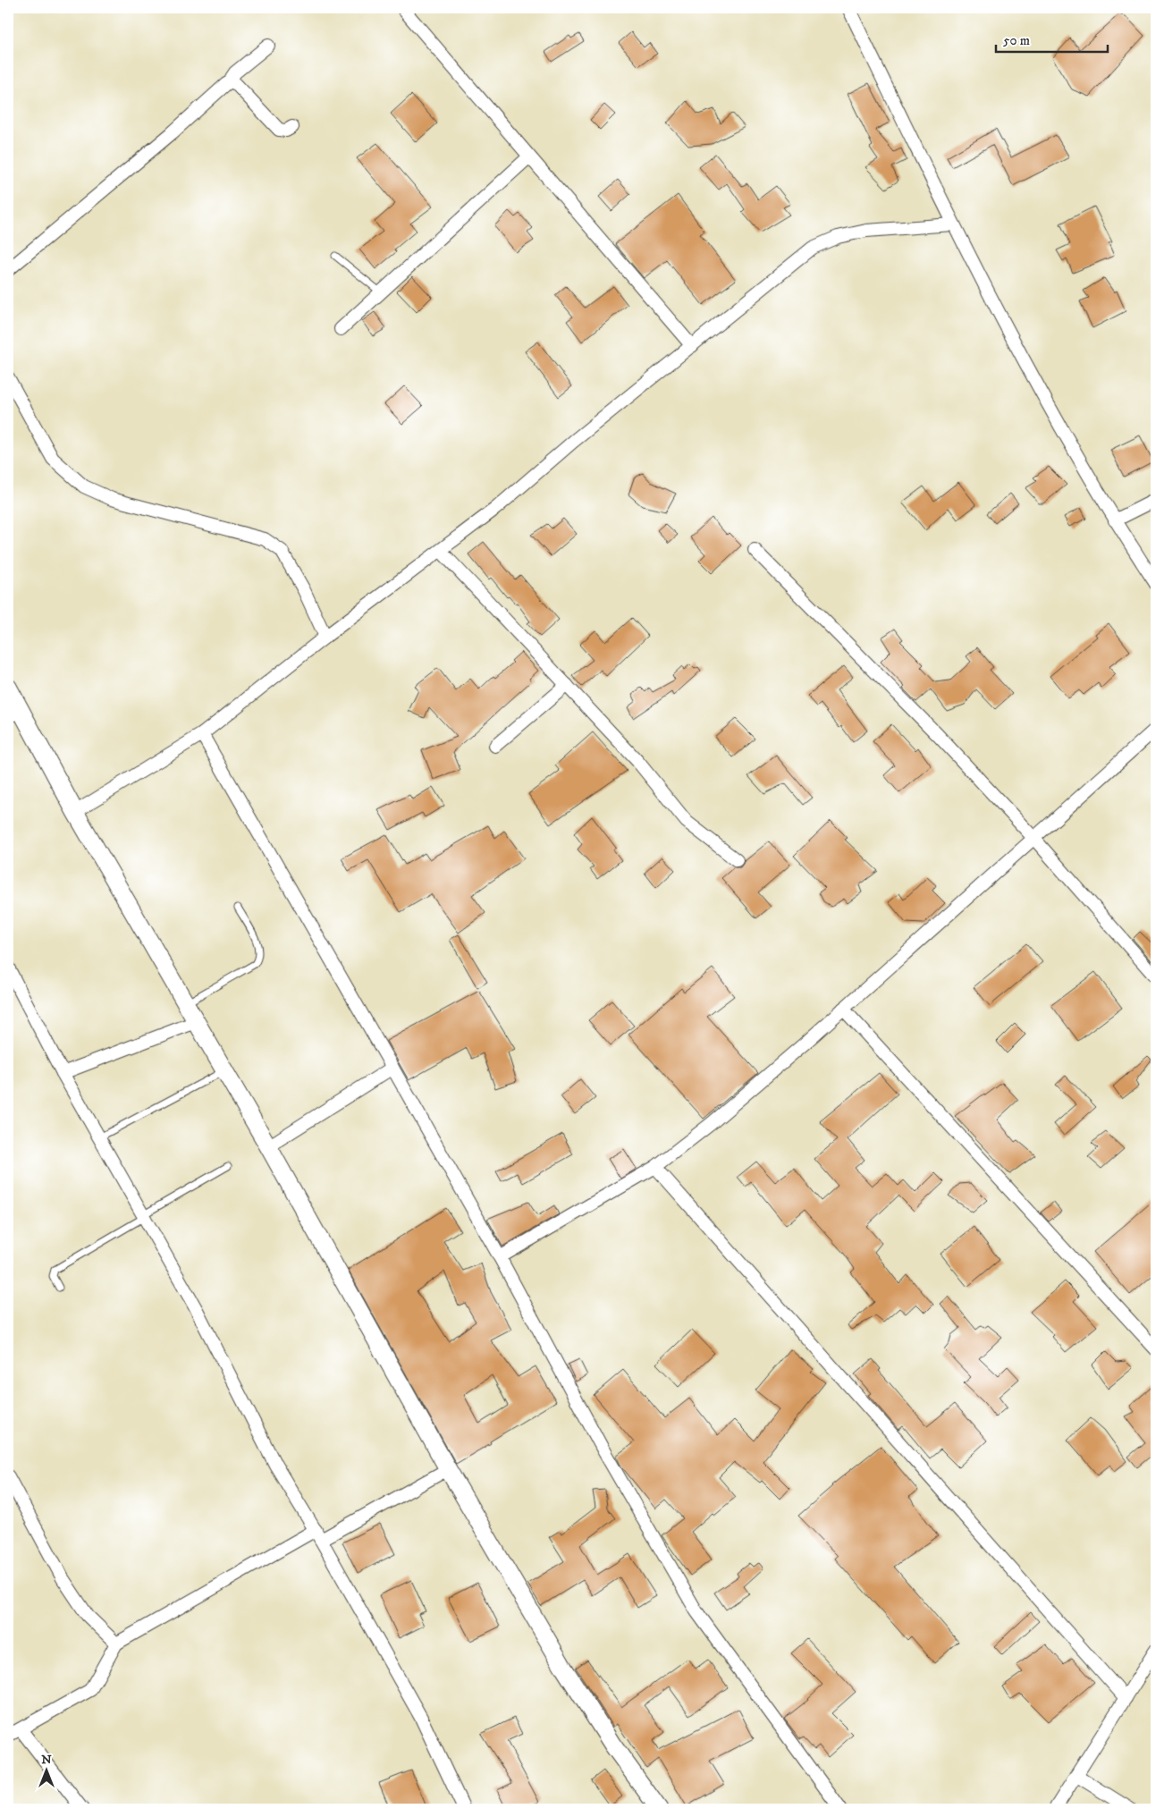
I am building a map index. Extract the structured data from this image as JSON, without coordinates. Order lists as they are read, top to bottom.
{
  "scale_bar": "50 m",
  "north": "top"
}
